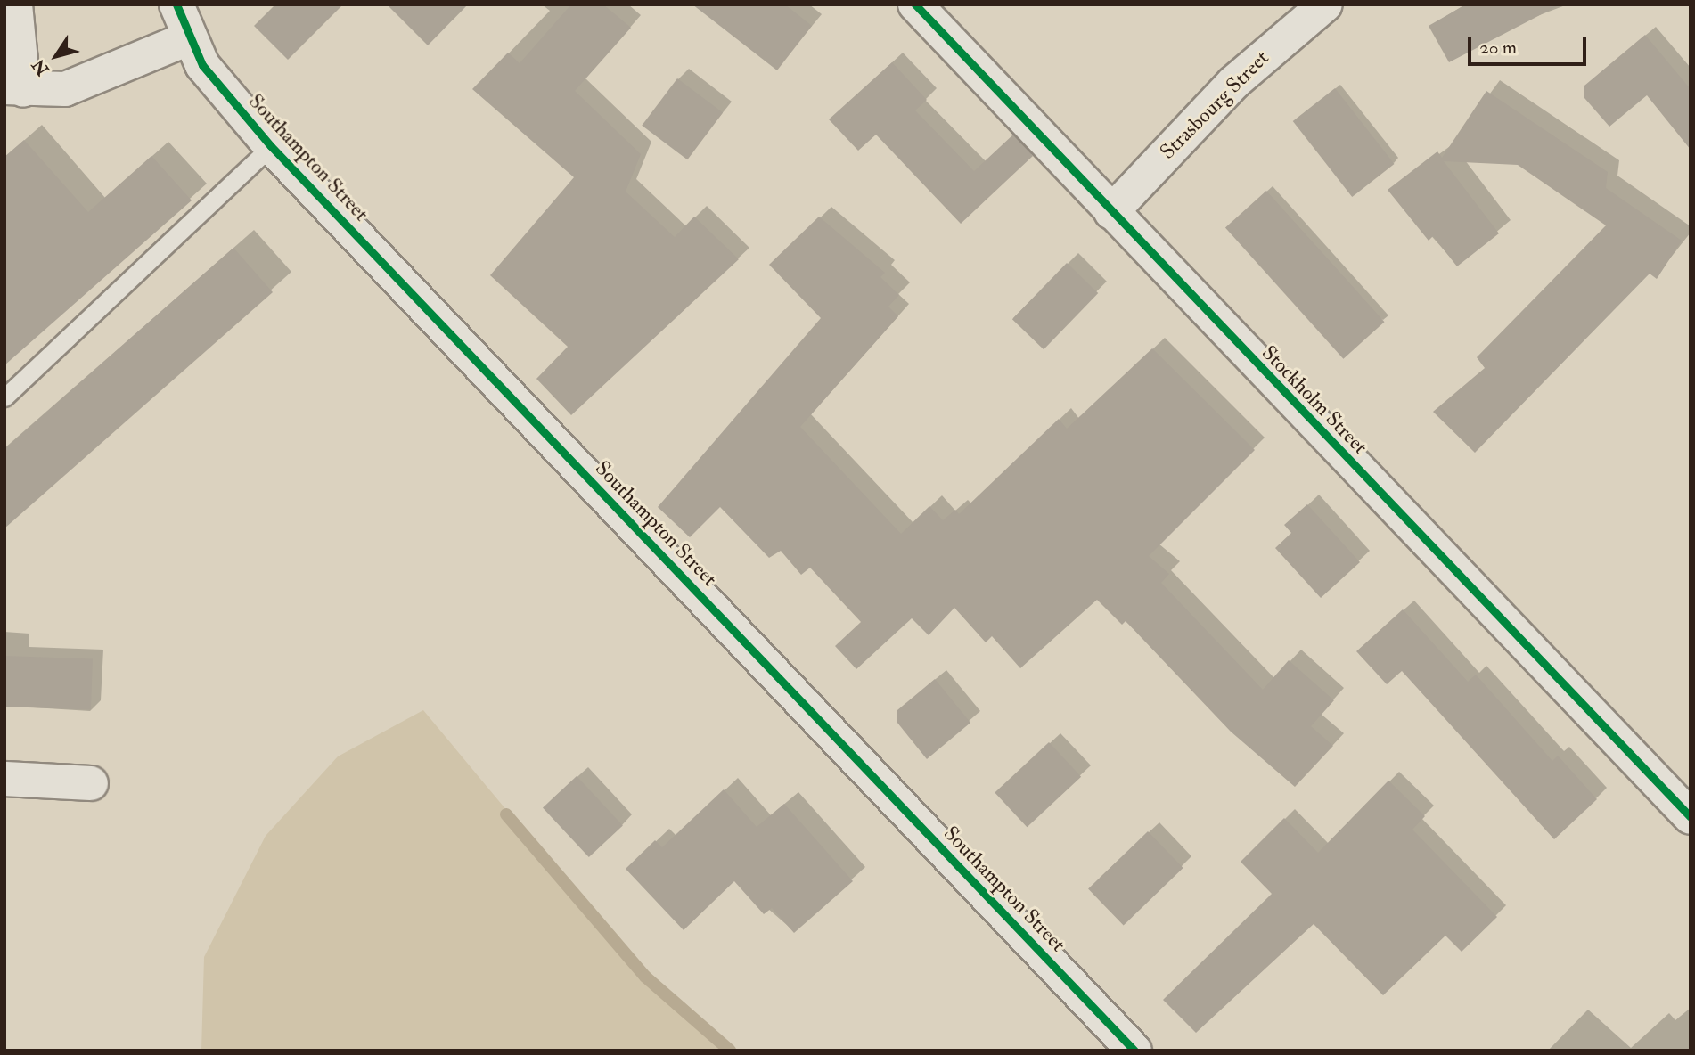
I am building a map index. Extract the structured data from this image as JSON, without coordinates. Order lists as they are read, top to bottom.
{
  "streets": {
    "street": ["Strasbourg Street", "Southampton Street", "Stockholm Street"]
  },
  "crossings": [
    ["Strasbourg Street", "Stockholm Street"]
  ],
  "scale_bar": "20 m",
  "north": "bottom left"
}
